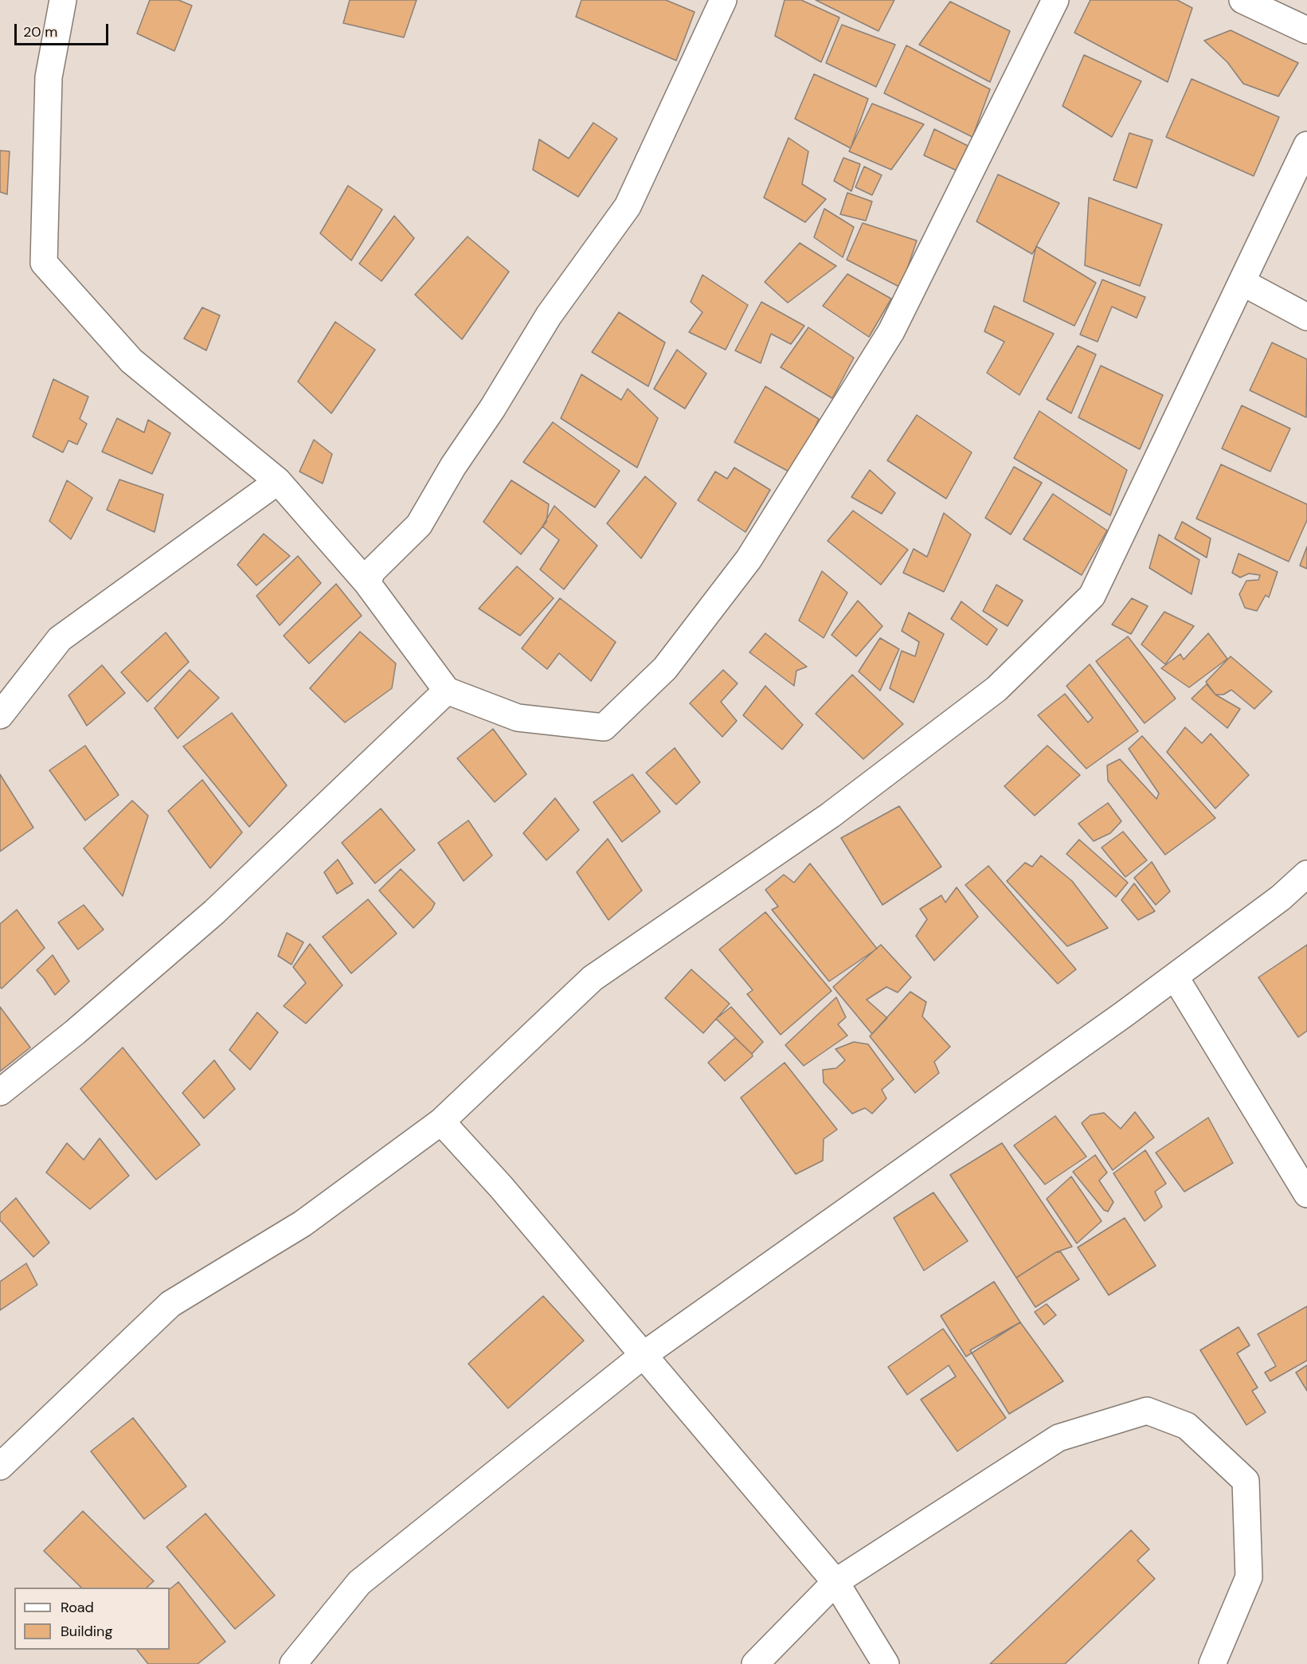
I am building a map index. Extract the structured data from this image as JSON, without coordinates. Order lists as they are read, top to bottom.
{
  "legend": ["Road", "Building"],
  "scale_bar": "20 m"
}
